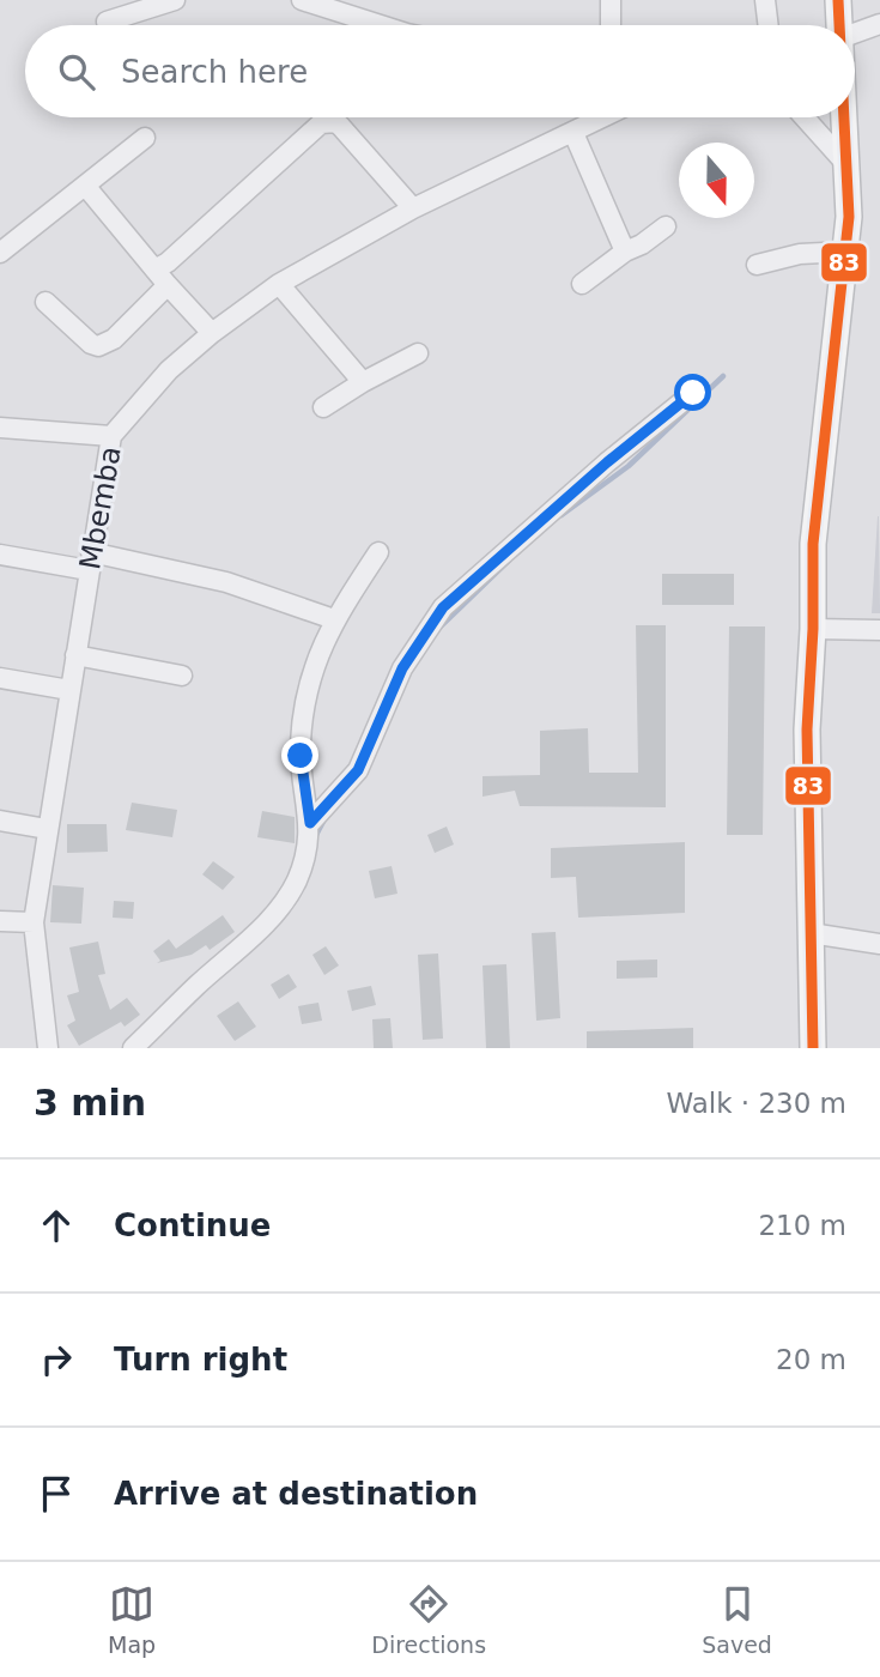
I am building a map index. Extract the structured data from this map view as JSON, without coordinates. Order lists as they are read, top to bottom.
{
  "streets": {
    "street": ["Mbemba"]
  },
  "lines": ["transit line 83"],
  "north": "bottom",
  "page": {
    "search": "Search here",
    "heading": ["3 min", "Walk · 230 m"],
    "list": [
      ["Continue", "210 m"],
      ["Turn right", "20 m"],
      "Arrive at destination"
    ],
    "nav": ["Map", "Directions", "Saved"]
  }
}
